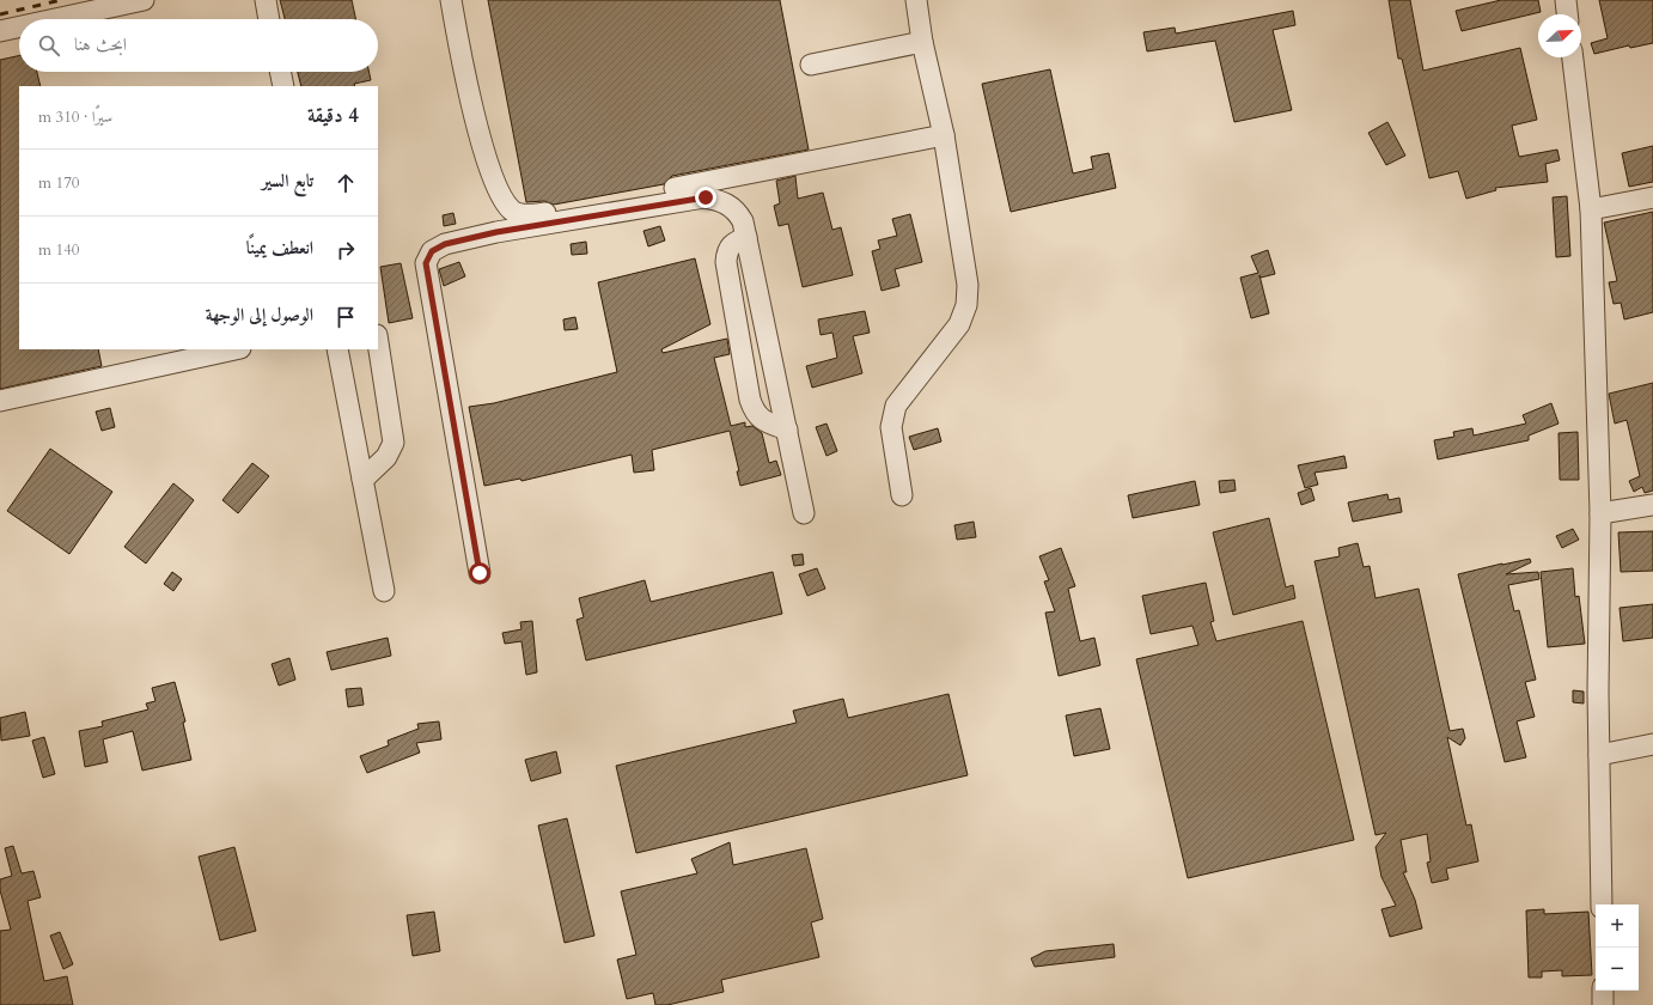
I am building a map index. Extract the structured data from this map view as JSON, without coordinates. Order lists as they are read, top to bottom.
{
  "north": "top right",
  "page": {
    "search": "ابحث هنا",
    "heading": ["4 دقيقة", "سيرًا · 310 m"],
    "list": [
      ["تابع السير", "170 m"],
      ["انعطف يمينًا", "140 m"],
      "الوصول إلى الوجهة"
    ],
    "map_buttons": ["+", "−"]
  }
}
